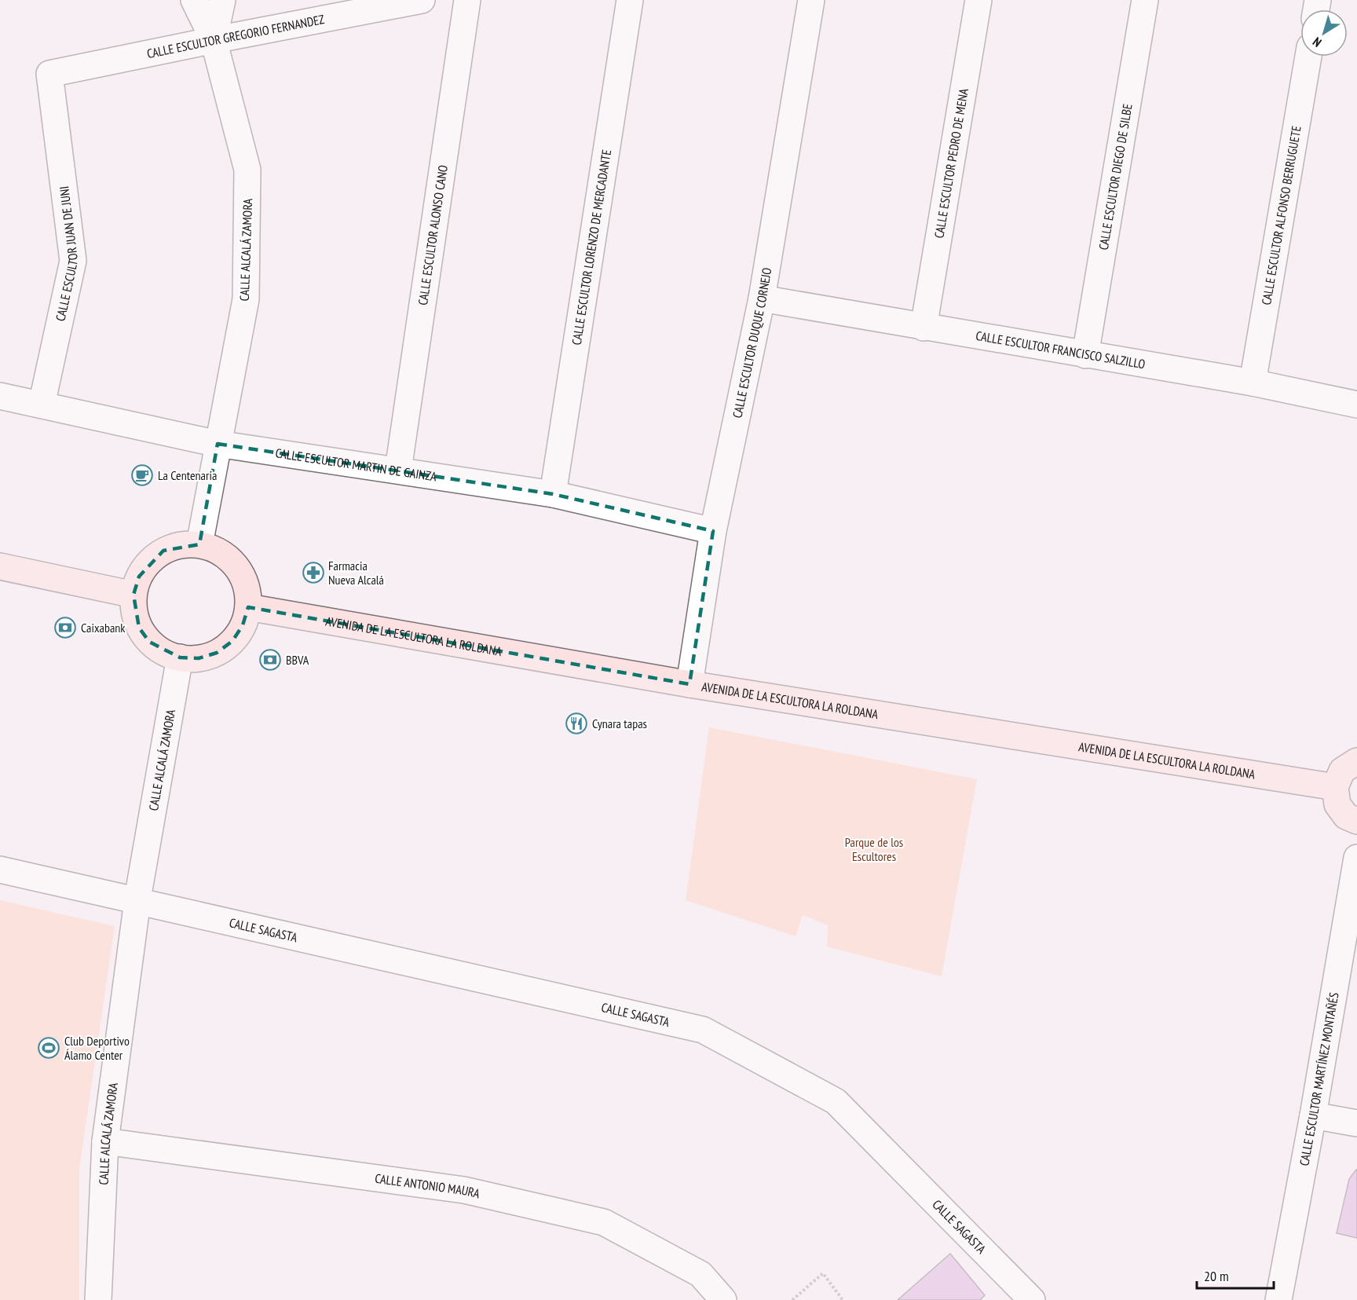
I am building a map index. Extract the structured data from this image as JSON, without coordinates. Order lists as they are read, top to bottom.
{
  "streets": {
    "street": [
      "CALLE ESCULTOR GREGORIO FERNANDEZ",
      "CALLE ESCULTOR PEDRO DE MENA",
      "CALLE ESCULTOR DIEGO DE SILBE",
      "CALLE ESCULTOR ALFONSO BERRUGUETE",
      "CALLE ESCULTOR ALONSO CANO",
      "CALLE ESCULTOR LORENZO DE MERCADANTE",
      "CALLE ALCALÁ ZAMORA",
      "CALLE ESCULTOR JUAN DE JUNI",
      "CALLE ESCULTOR DUQUE CORNEJO",
      "CALLE ESCULTOR FRANCISCO SALZILLO",
      "CALLE ESCULTOR MARTIN DE GAINZA",
      "AVENIDA DE LA ESCULTORA LA ROLDANA",
      "CALLE SAGASTA",
      "CALLE ESCULTOR MARTÍNEZ MONTAÑÉS",
      "CALLE ANTONIO MAURA"
    ]
  },
  "crossings": [
    ["CALLE ESCULTOR GREGORIO FERNANDEZ", "CALLE ALCALÁ ZAMORA"],
    ["CALLE ESCULTOR GREGORIO FERNANDEZ", "CALLE ESCULTOR JUAN DE JUNI"],
    ["CALLE ESCULTOR PEDRO DE MENA", "CALLE ESCULTOR FRANCISCO SALZILLO"],
    ["CALLE ESCULTOR DIEGO DE SILBE", "CALLE ESCULTOR FRANCISCO SALZILLO"],
    ["CALLE ESCULTOR ALFONSO BERRUGUETE", "CALLE ESCULTOR FRANCISCO SALZILLO"],
    ["CALLE ESCULTOR ALONSO CANO", "CALLE ESCULTOR MARTIN DE GAINZA"],
    ["CALLE ESCULTOR LORENZO DE MERCADANTE", "CALLE ESCULTOR MARTIN DE GAINZA"],
    ["CALLE ALCALÁ ZAMORA", "CALLE ESCULTOR MARTIN DE GAINZA"],
    ["CALLE ALCALÁ ZAMORA", "AVENIDA DE LA ESCULTORA LA ROLDANA"],
    ["CALLE ALCALÁ ZAMORA", "CALLE SAGASTA"],
    ["CALLE ALCALÁ ZAMORA", "CALLE ANTONIO MAURA"],
    ["CALLE ESCULTOR JUAN DE JUNI", "CALLE ESCULTOR MARTIN DE GAINZA"],
    ["CALLE ESCULTOR DUQUE CORNEJO", "CALLE ESCULTOR FRANCISCO SALZILLO"],
    ["CALLE ESCULTOR DUQUE CORNEJO", "CALLE ESCULTOR MARTIN DE GAINZA"],
    ["CALLE ESCULTOR DUQUE CORNEJO", "AVENIDA DE LA ESCULTORA LA ROLDANA"]
  ],
  "parks": ["Parque de los Escultores"],
  "places": {
    "cafe": ["La Centenaria"],
    "pharmacy": ["Farmacia Nueva Alcalá"],
    "bank": ["Caixabank", "BBVA"],
    "restaurant": ["Cynara tapas"],
    "sports": ["Club Deportivo Álamo Center"]
  },
  "scale_bar": "20 m",
  "north": "bottom left"
}
